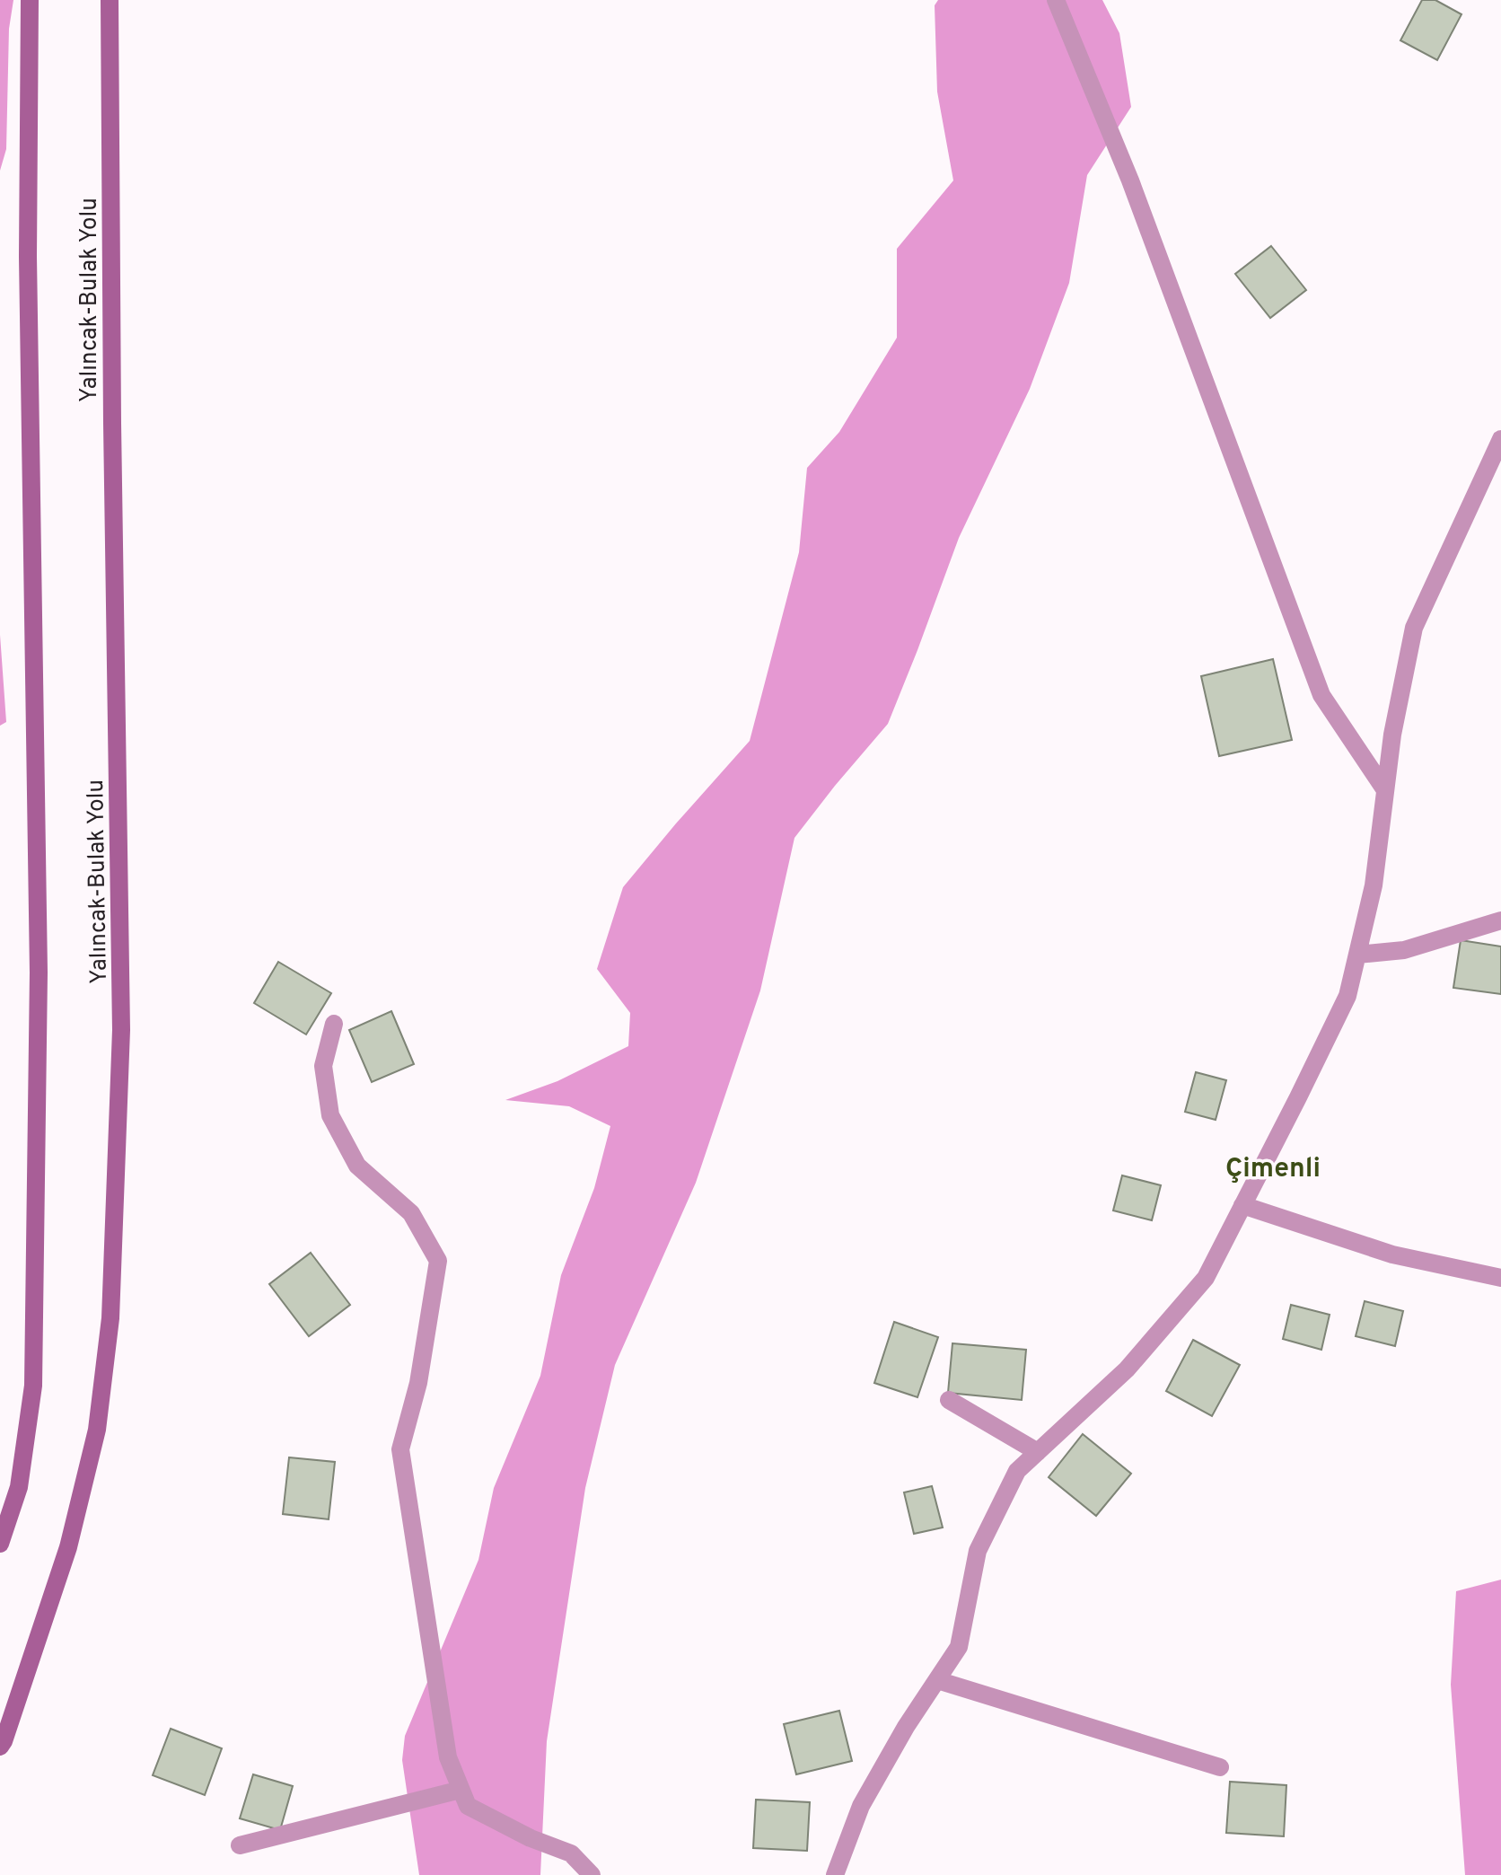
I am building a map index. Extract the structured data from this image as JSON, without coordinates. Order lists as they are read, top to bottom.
{
  "streets": {
    "main road": ["Yalıncak-Bulak Yolu"]
  },
  "districts": ["Çimenli"]
}
